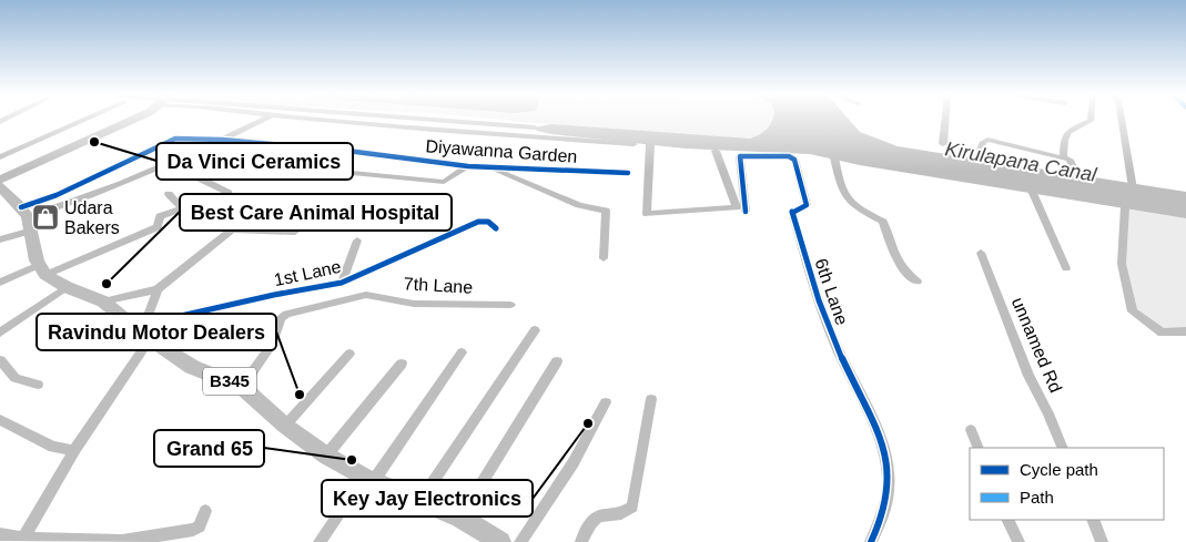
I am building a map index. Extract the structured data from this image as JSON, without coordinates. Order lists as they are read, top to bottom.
{
  "streets": {
    "main road": ["B345"],
    "street": [
      "Diyawanna Garden",
      "1st Lane",
      "7th Lane",
      "6th Lane",
      "unnamed Rd"
    ]
  },
  "crossings": [
    ["1st Lane", "B345"],
    ["7th Lane", "B345"]
  ],
  "water": ["Kirulapana Canal"],
  "places": {
    "other": [
      "Da Vinci Ceramics",
      "Best Care Animal Hospital",
      "Ravindu Motor Dealers",
      "Key Jay Electronics",
      "Grand 65"
    ],
    "shop": ["Udara Bakers"]
  },
  "legend": ["Cycle path", "Path"]
}
